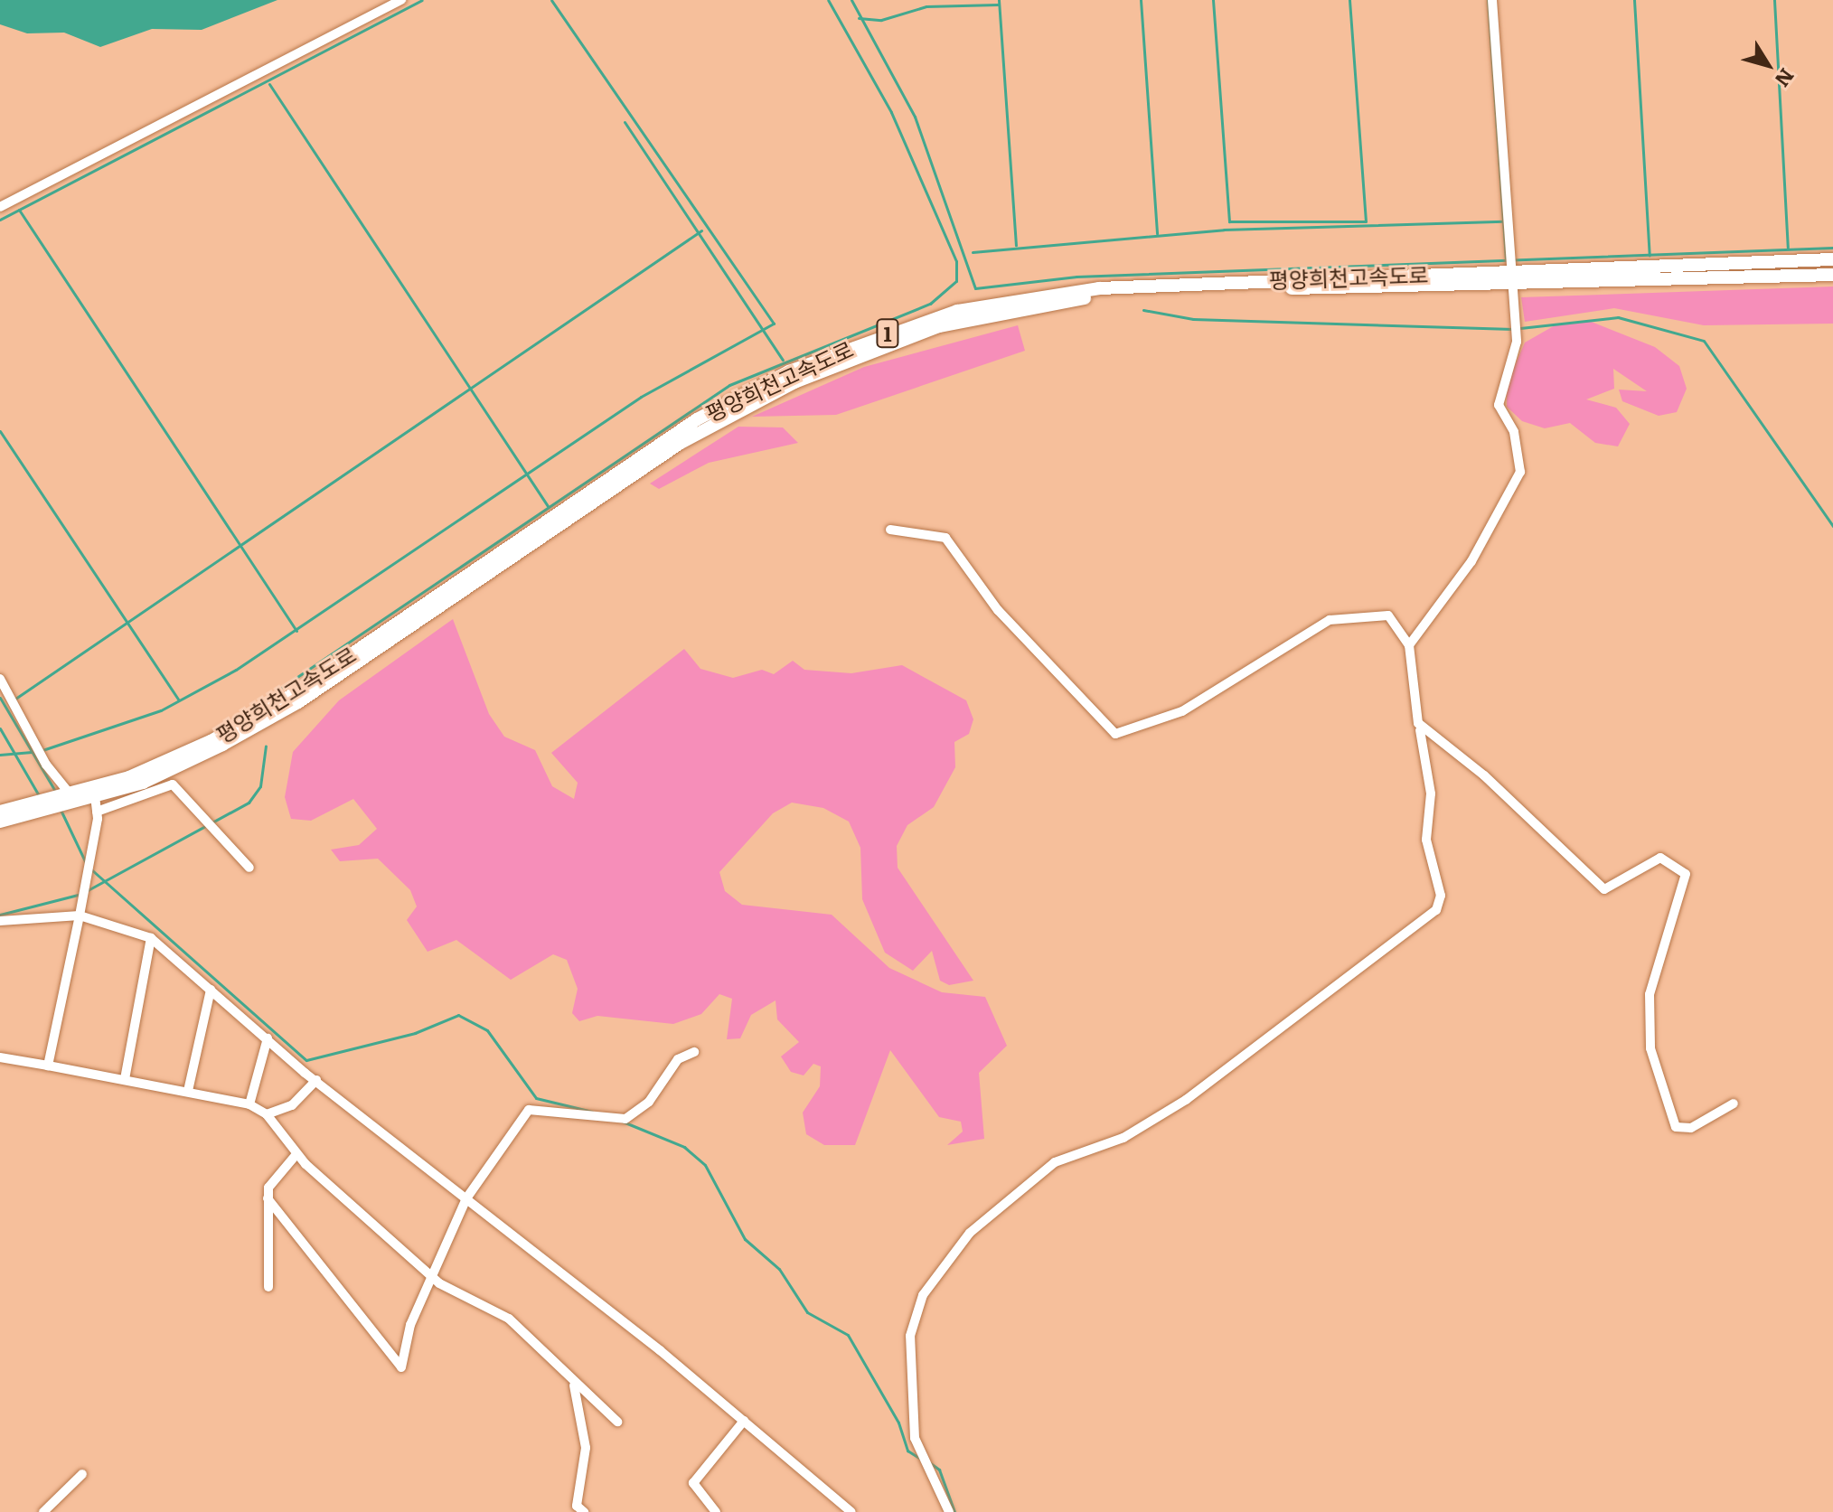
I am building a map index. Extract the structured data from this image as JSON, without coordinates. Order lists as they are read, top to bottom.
{
  "streets": {
    "highway": ["평양희천고속도로", "1"]
  },
  "north": "bottom right"
}
